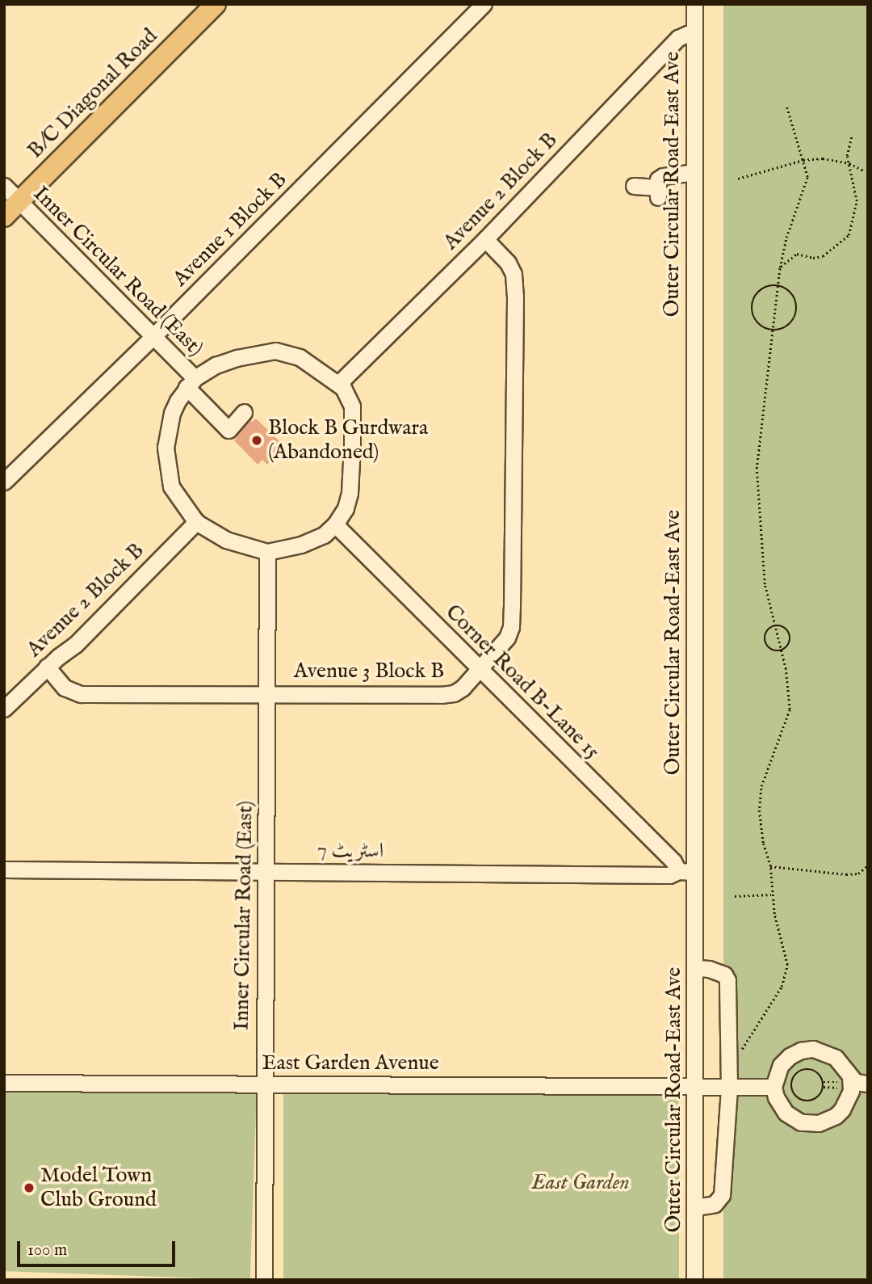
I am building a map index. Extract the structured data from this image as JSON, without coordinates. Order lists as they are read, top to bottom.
{
  "streets": {
    "main road": ["B/C Diagonal Road"],
    "street": [
      "Outer Circular Road-East Ave",
      "Avenue 2 Block B",
      "Avenue 1 Block B",
      "Inner Circular Road (East)",
      "Avenue 3 Block B",
      "Corner Road B-Lane 15",
      "اسٹریٹ 7",
      "East Garden Avenue"
    ]
  },
  "crossings": [
    ["B/C Diagonal Road", "Inner Circular Road (East)"],
    ["Outer Circular Road-East Ave", "Avenue 2 Block B"],
    ["Outer Circular Road-East Ave", "اسٹریٹ 7"],
    ["Outer Circular Road-East Ave", "East Garden Avenue"],
    ["Avenue 2 Block B", "Inner Circular Road (East)"],
    ["Avenue 2 Block B", "Avenue 3 Block B"],
    ["Avenue 2 Block B", "Corner Road B-Lane 15"],
    ["Avenue 1 Block B", "Inner Circular Road (East)"],
    ["Inner Circular Road (East)", "Avenue 3 Block B"],
    ["Inner Circular Road (East)", "Corner Road B-Lane 15"],
    ["Inner Circular Road (East)", "اسٹریٹ 7"],
    ["Inner Circular Road (East)", "East Garden Avenue"],
    ["Avenue 3 Block B", "Corner Road B-Lane 15"],
    ["Corner Road B-Lane 15", "اسٹریٹ 7"]
  ],
  "parks": ["East Garden"],
  "places": ["Block B Gurdwara (Abandoned)", "Model Town Club Ground"],
  "scale_bar": "100 m"
}
